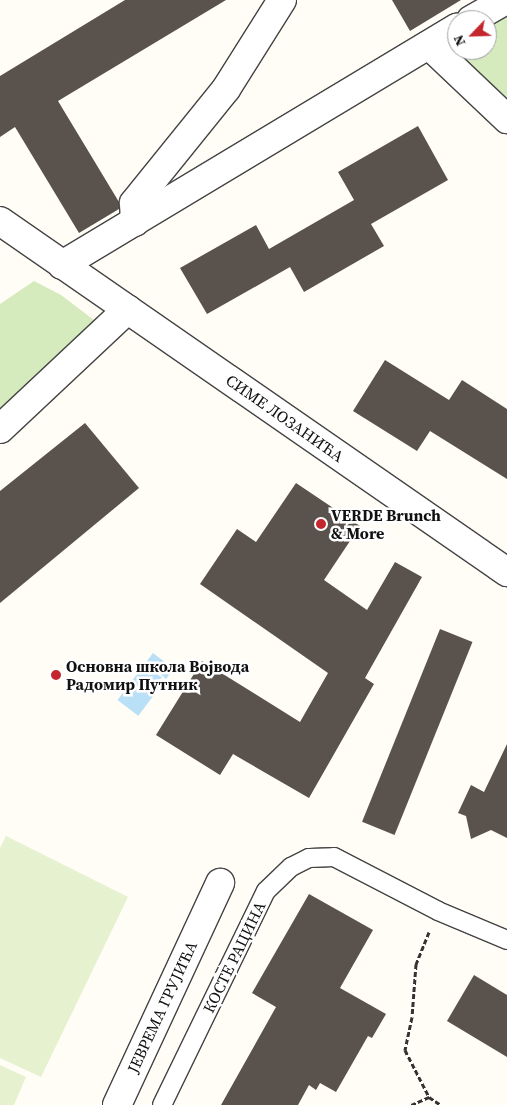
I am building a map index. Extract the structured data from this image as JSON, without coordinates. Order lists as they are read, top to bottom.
{
  "streets": {
    "street": ["СИМЕ ЛОЗАНИЋА", "ЈЕВРЕМА ГРУЈИЋА"],
    "lane": ["КОСТЕ РАЦИНА"]
  },
  "places": ["VERDE Brunch & More", "Основна школа Војвода Радомир Путник"],
  "north": "bottom left"
}
